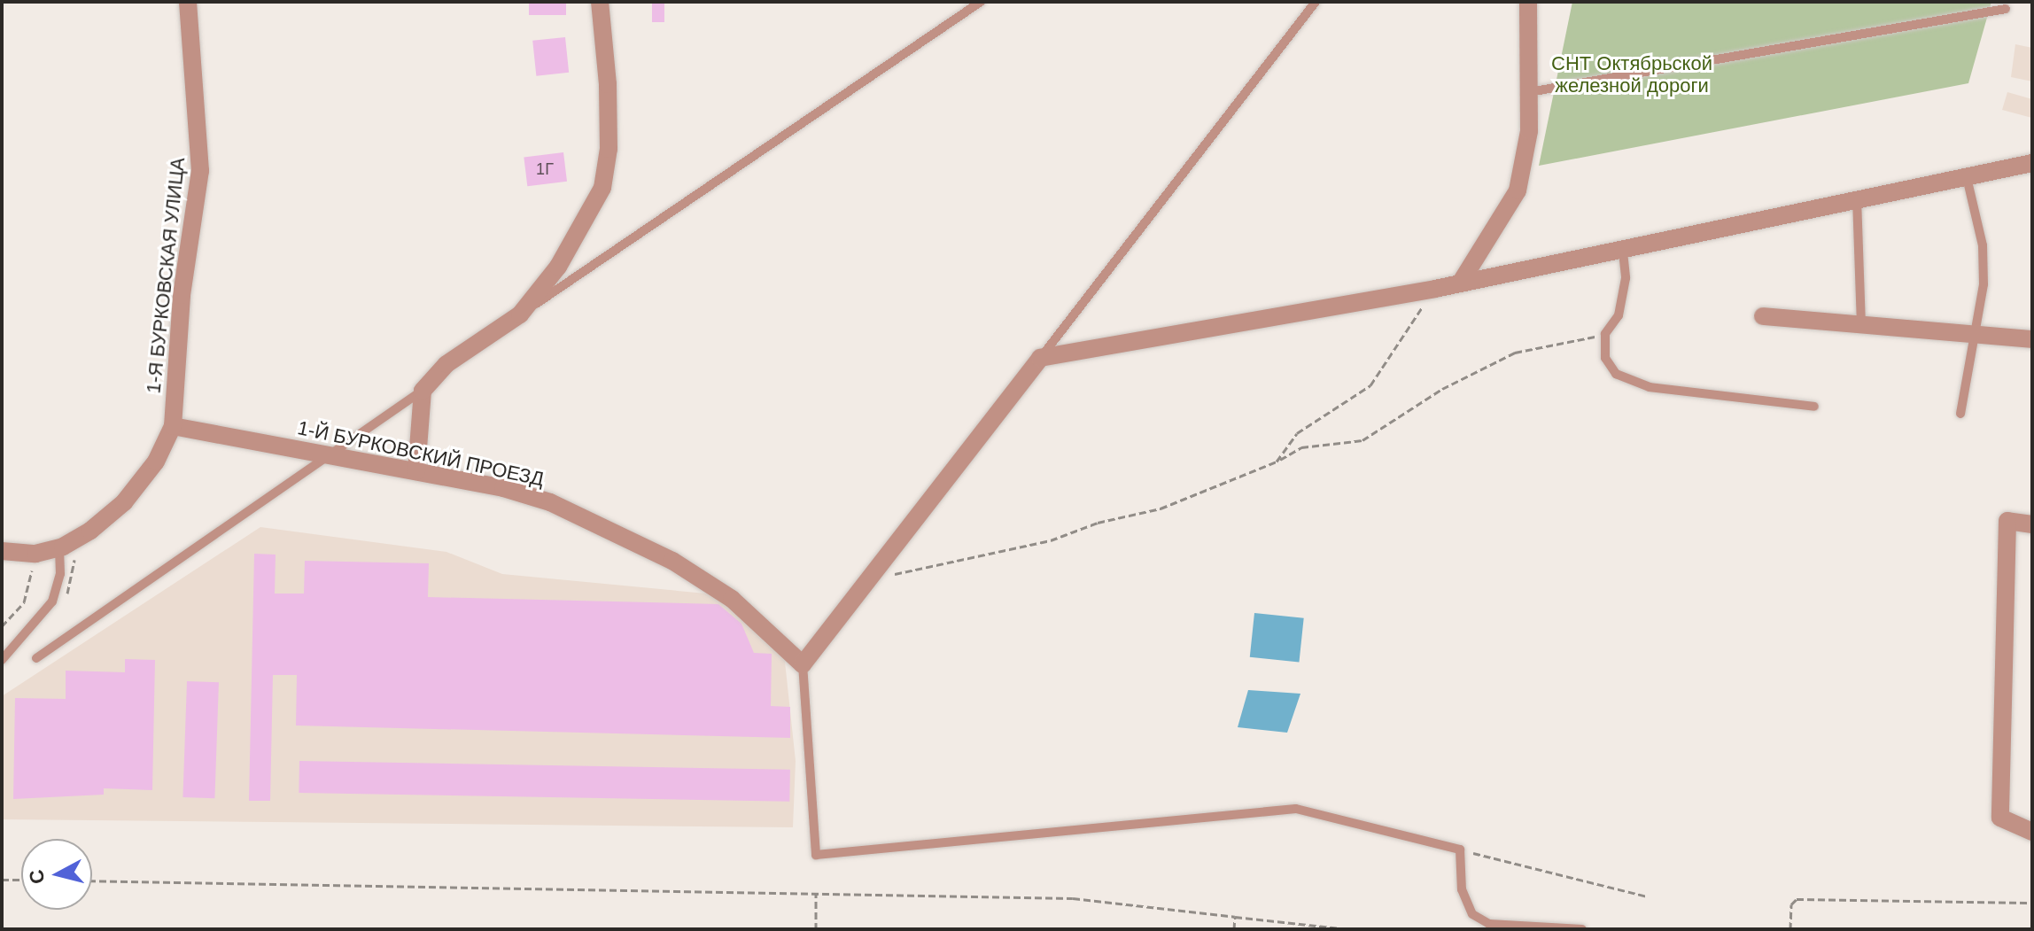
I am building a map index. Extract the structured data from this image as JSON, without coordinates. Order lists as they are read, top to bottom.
{
  "streets": {
    "street": ["1-Я БУРКОВСКАЯ УЛИЦА", "1-Й БУРКОВСКИЙ ПРОЕЗД"]
  },
  "crossings": [
    ["1-Я БУРКОВСКАЯ УЛИЦА", "1-Й БУРКОВСКИЙ ПРОЕЗД"]
  ],
  "parks": ["СНТ Октябрьской железной дороги"],
  "house_numbers": ["1Г"],
  "north": "left"
}
